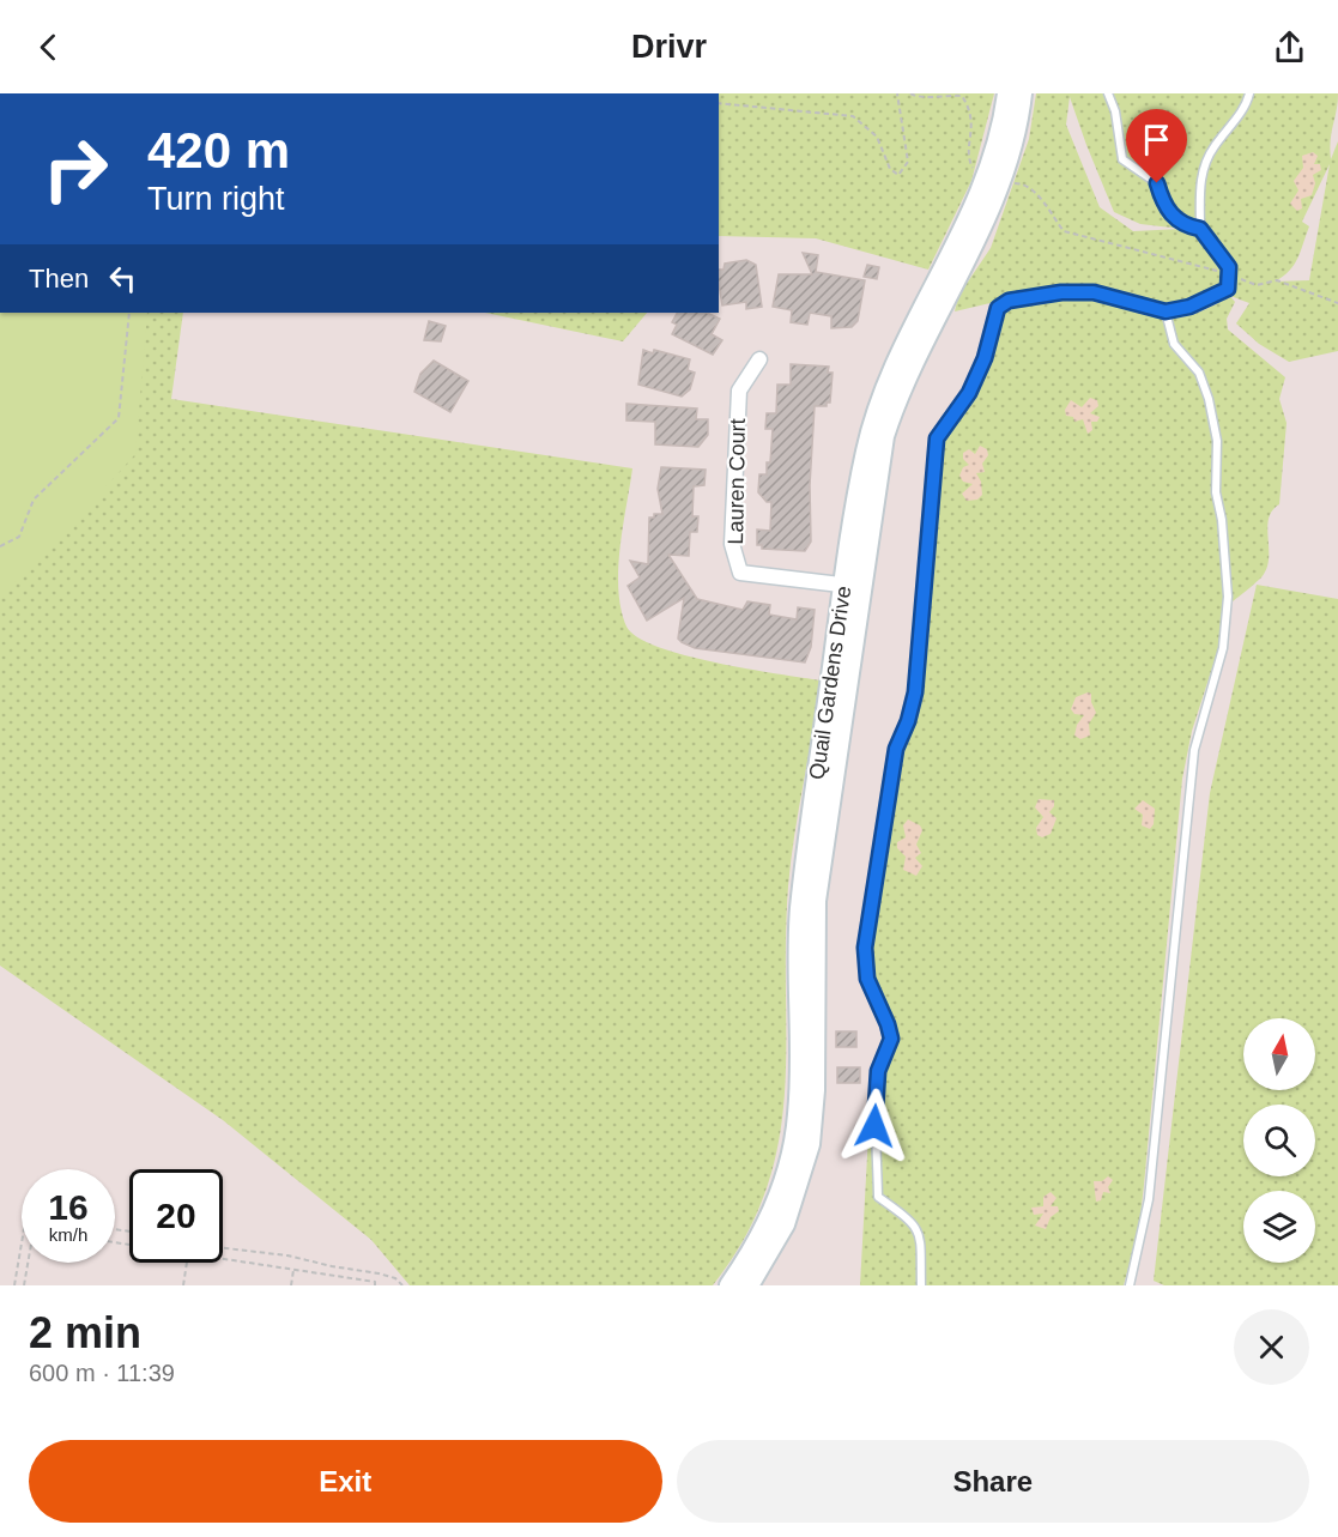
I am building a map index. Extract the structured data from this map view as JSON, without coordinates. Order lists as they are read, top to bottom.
{
  "streets": {
    "main road": ["Quail Gardens Drive"],
    "street": ["Lauren Court"]
  },
  "crossings": [
    ["Lauren Court", "Quail Gardens Drive"]
  ],
  "north": "top",
  "page": {
    "header": "Drivr",
    "turn": ["420 m", "Turn right"],
    "then": "Then",
    "speed": "16 km/h",
    "limit": "20",
    "heading": ["2 min", "600 m · 11:39"],
    "buttons": ["Exit", "Share"]
  }
}
